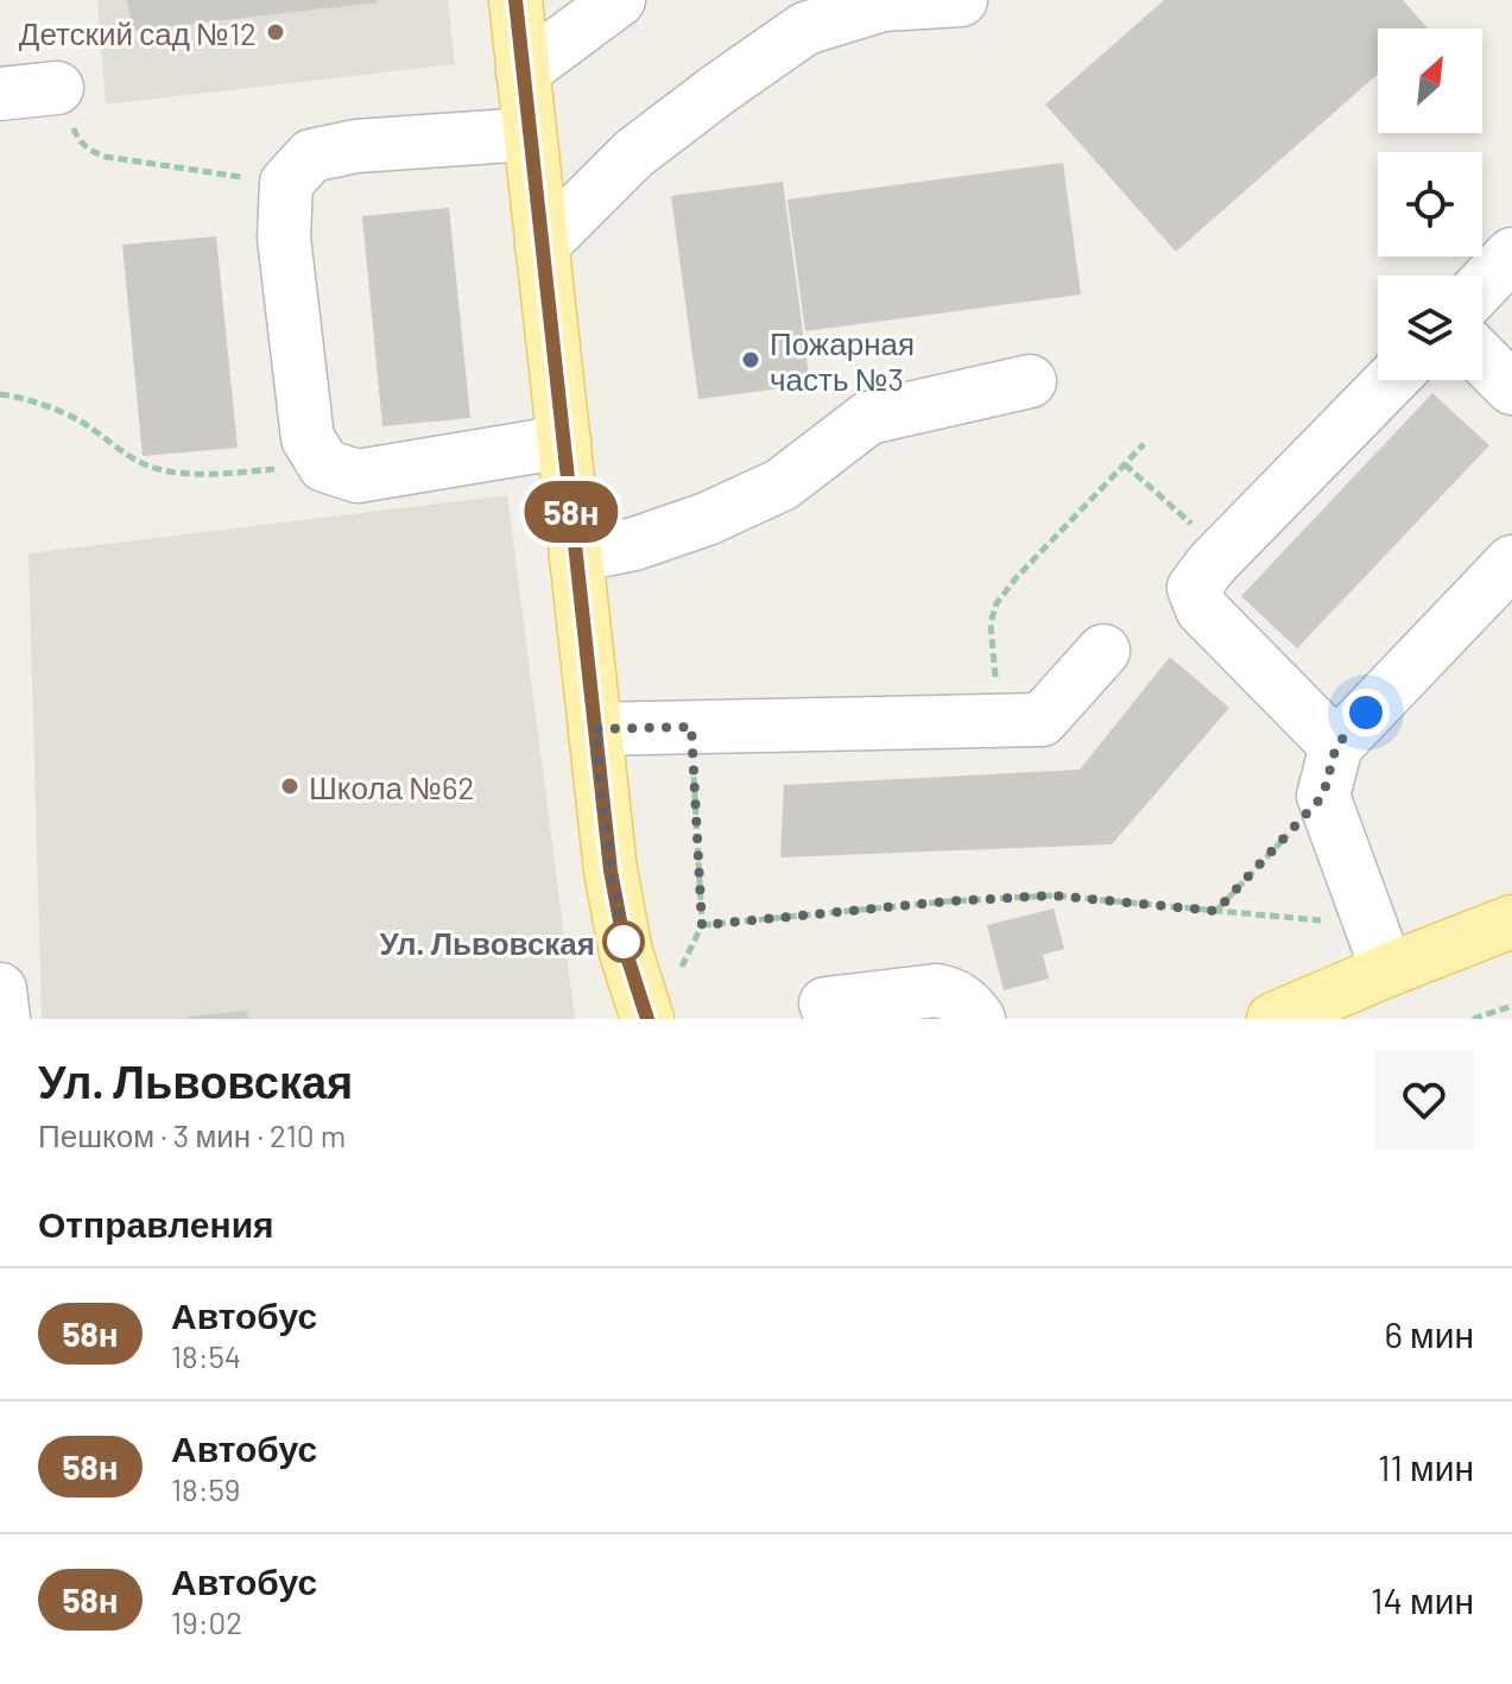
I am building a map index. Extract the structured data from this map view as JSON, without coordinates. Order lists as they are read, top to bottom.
{
  "places": [
    "Детский сад №12",
    "Пожарная часть №3",
    "Школа №62",
    "Ул. Львовская"
  ],
  "lines": ["bus line 58н"],
  "north": "top right",
  "page": {
    "on_map": "58н",
    "heading": [
      ["Ул. Львовская", "Пешком · 3 мин · 210 m"],
      "Отправления"
    ],
    "list": [
      {
        "mark": "58н",
        "name": "Автобус",
        "note": "18:54",
        "value": "6 мин"
      },
      {
        "mark": "58н",
        "name": "Автобус",
        "note": "18:59",
        "value": "11 мин"
      },
      {
        "mark": "58н",
        "name": "Автобус",
        "note": "19:02",
        "value": "14 мин"
      }
    ]
  }
}
